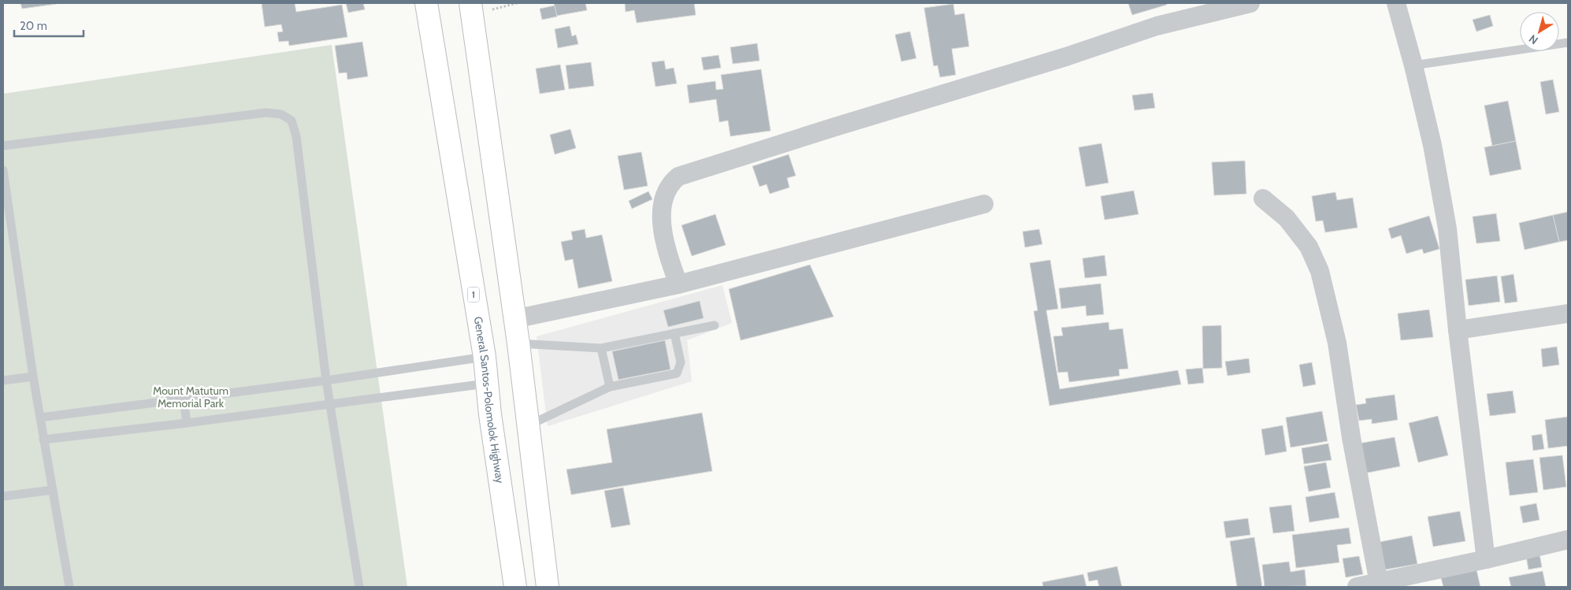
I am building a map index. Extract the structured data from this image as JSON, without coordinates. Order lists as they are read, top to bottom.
{
  "streets": {
    "highway": ["1", "General Santos-Polomolok Highway"]
  },
  "parks": ["Mount Matutum Memorial Park"],
  "scale_bar": "20 m",
  "north": "bottom left"
}
